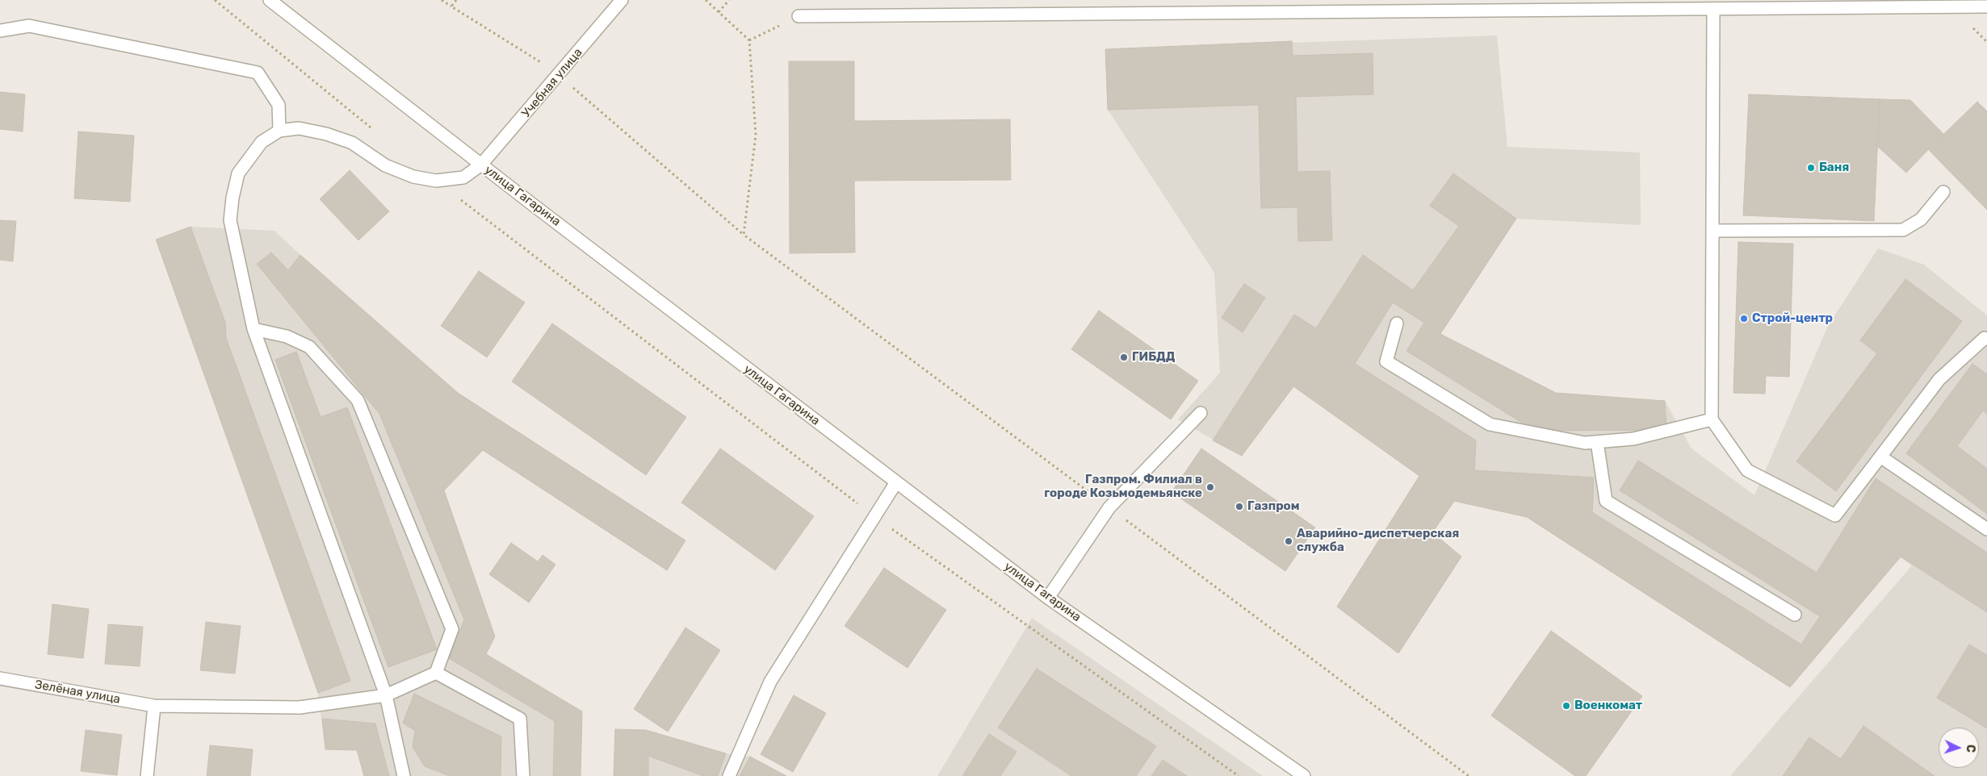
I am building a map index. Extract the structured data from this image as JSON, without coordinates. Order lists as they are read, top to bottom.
{
  "streets": {
    "street": ["Учебная улица", "улица Гагарина", "Зелёная улица"]
  },
  "crossings": [
    ["Учебная улица", "улица Гагарина"]
  ],
  "places": [
    "Баня",
    "Строй-центр",
    "ГИБДД",
    "Газпром. Филиал в городе Козьмодемьянске",
    "Газпром",
    "Аварийно-диспетчерская служба",
    "Военкомат"
  ],
  "north": "right"
}
